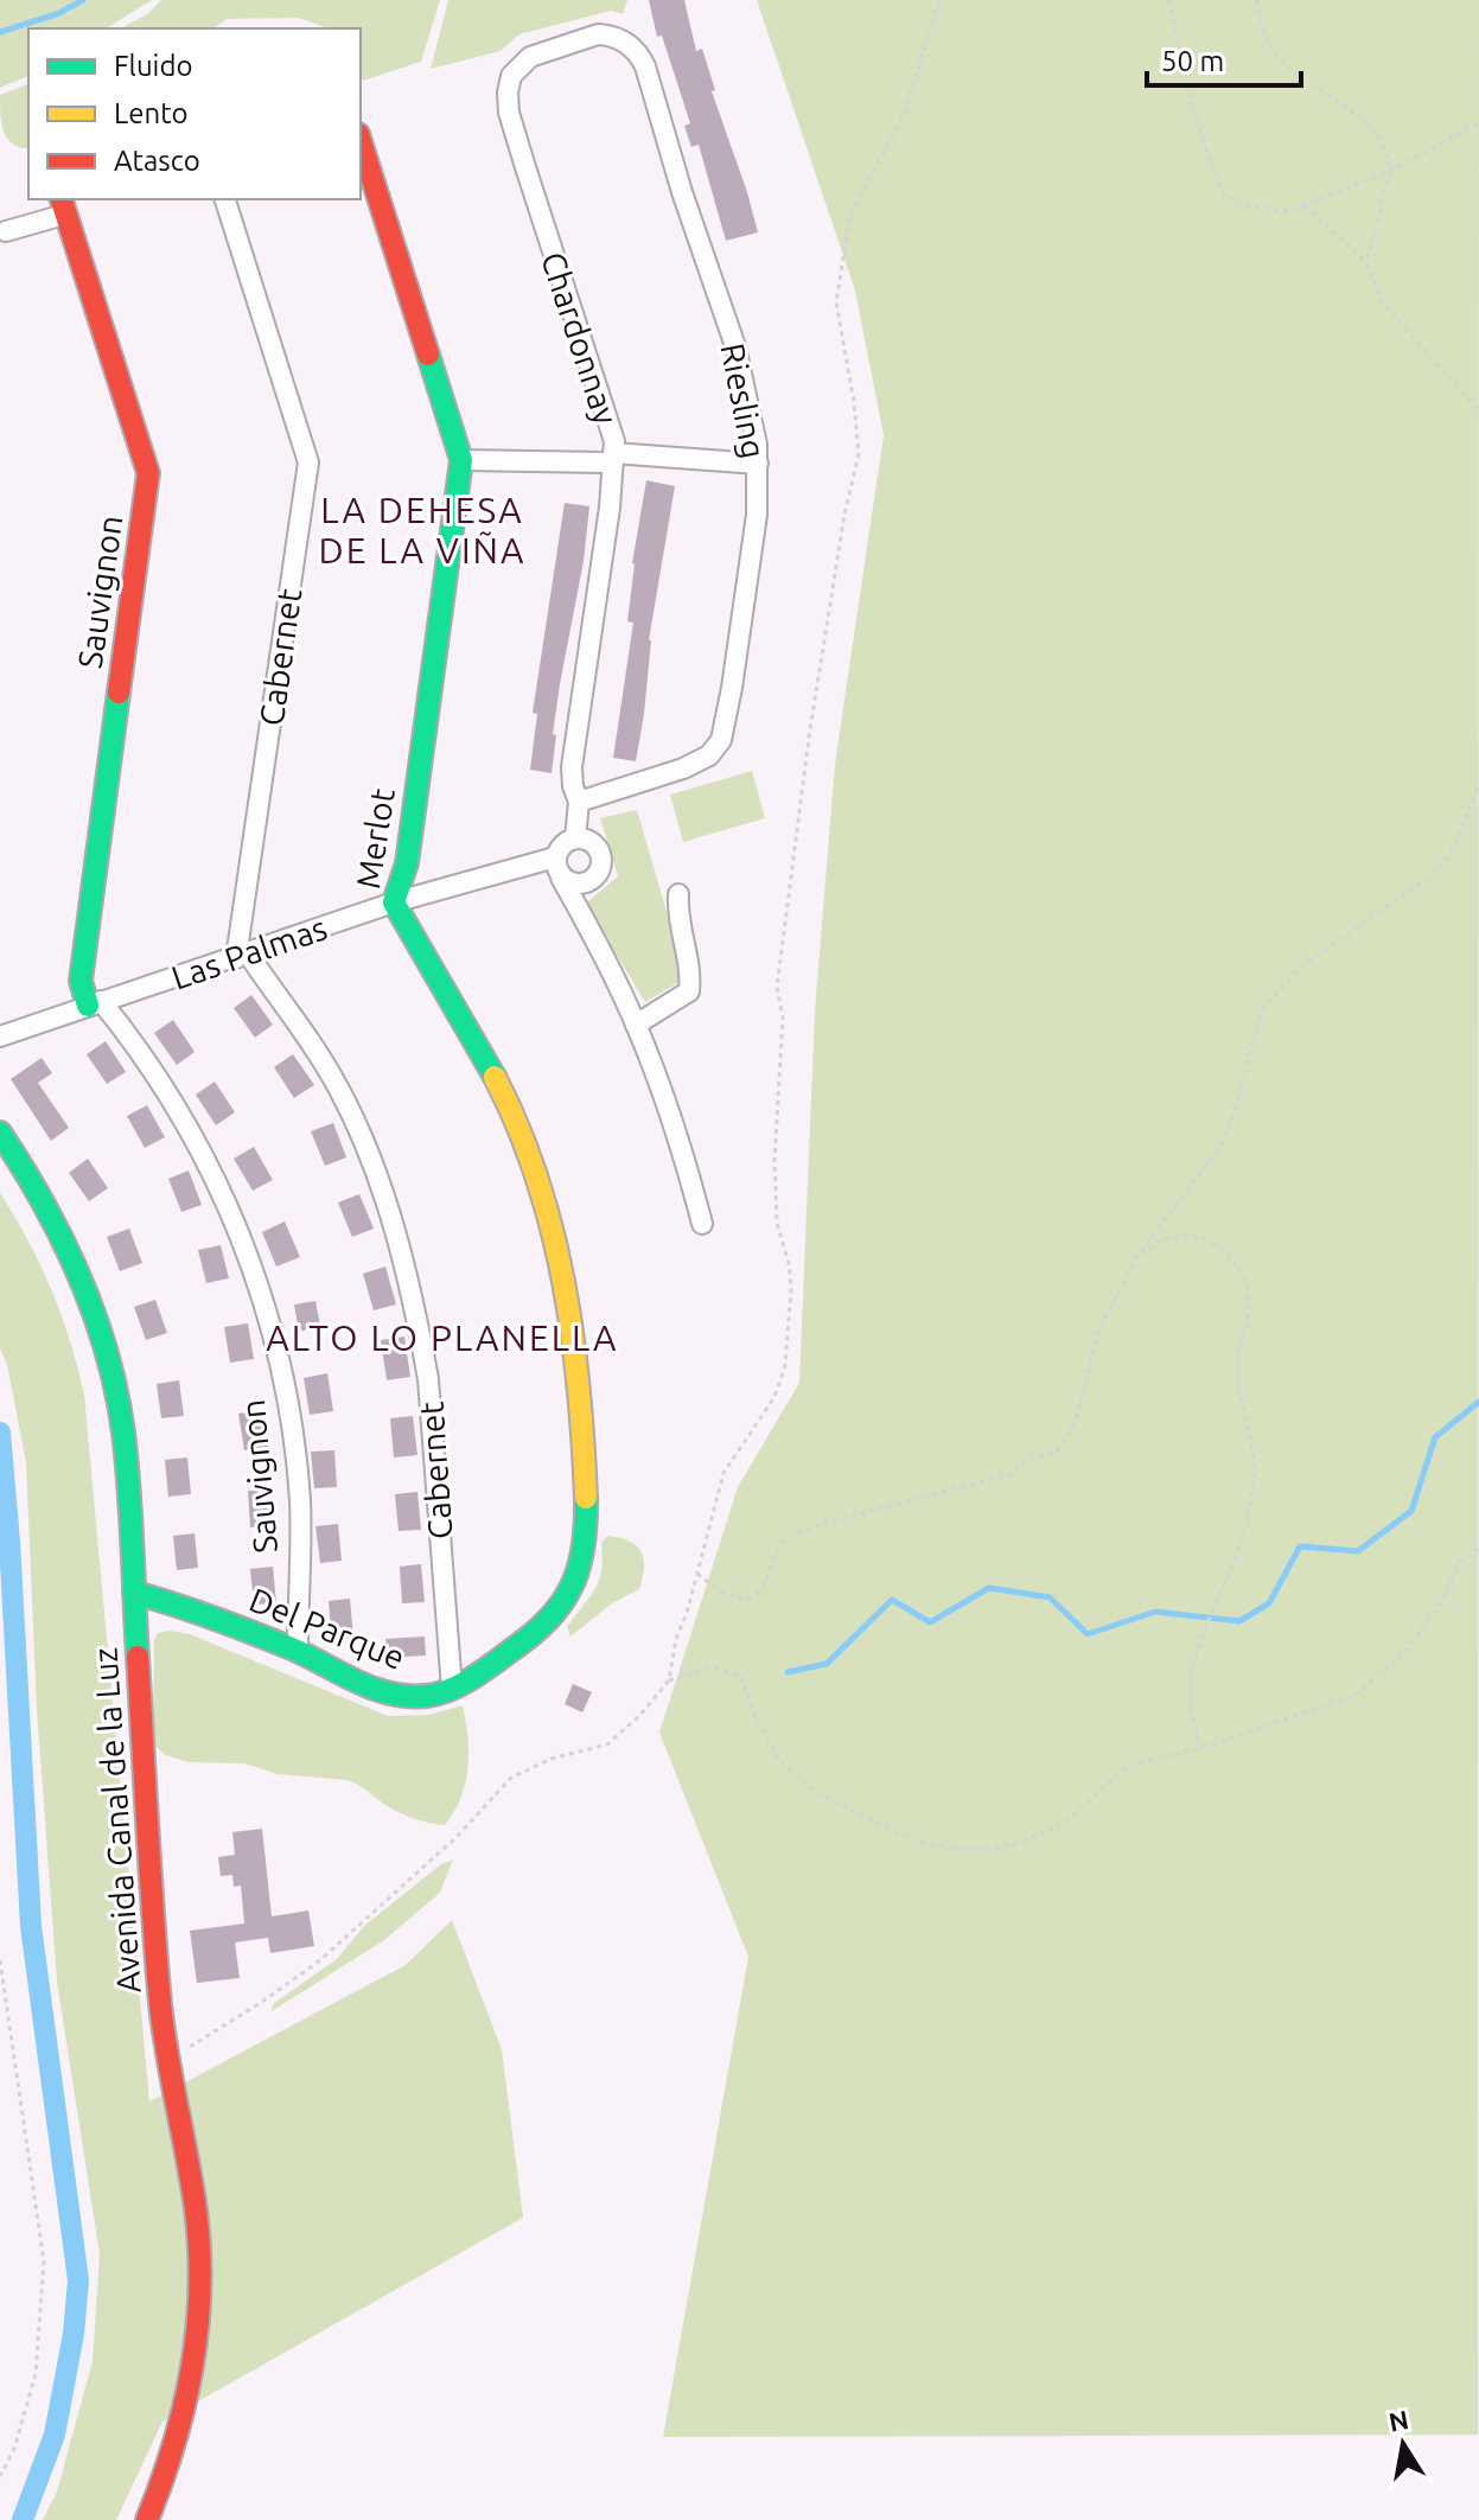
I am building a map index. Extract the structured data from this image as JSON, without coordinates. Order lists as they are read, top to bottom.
{
  "streets": {
    "street": [
      "Chardonnay",
      "Riesling",
      "Sauvignon",
      "Cabernet",
      "Merlot",
      "Las Palmas",
      "Del Parque",
      "Avenida Canal de la Luz"
    ]
  },
  "crossings": [
    ["Chardonnay", "Riesling"],
    ["Chardonnay", "Las Palmas"],
    ["Sauvignon", "Las Palmas"],
    ["Sauvignon", "Del Parque"],
    ["Cabernet", "Las Palmas"],
    ["Cabernet", "Del Parque"],
    ["Merlot", "Las Palmas"],
    ["Merlot", "Del Parque"],
    ["Del Parque", "Avenida Canal de la Luz"]
  ],
  "districts": ["LA DEHESA DE LA VIÑA", "ALTO LO PLANELLA"],
  "legend": ["Fluido", "Lento", "Atasco"],
  "scale_bar": "50 m",
  "north": "top"
}
